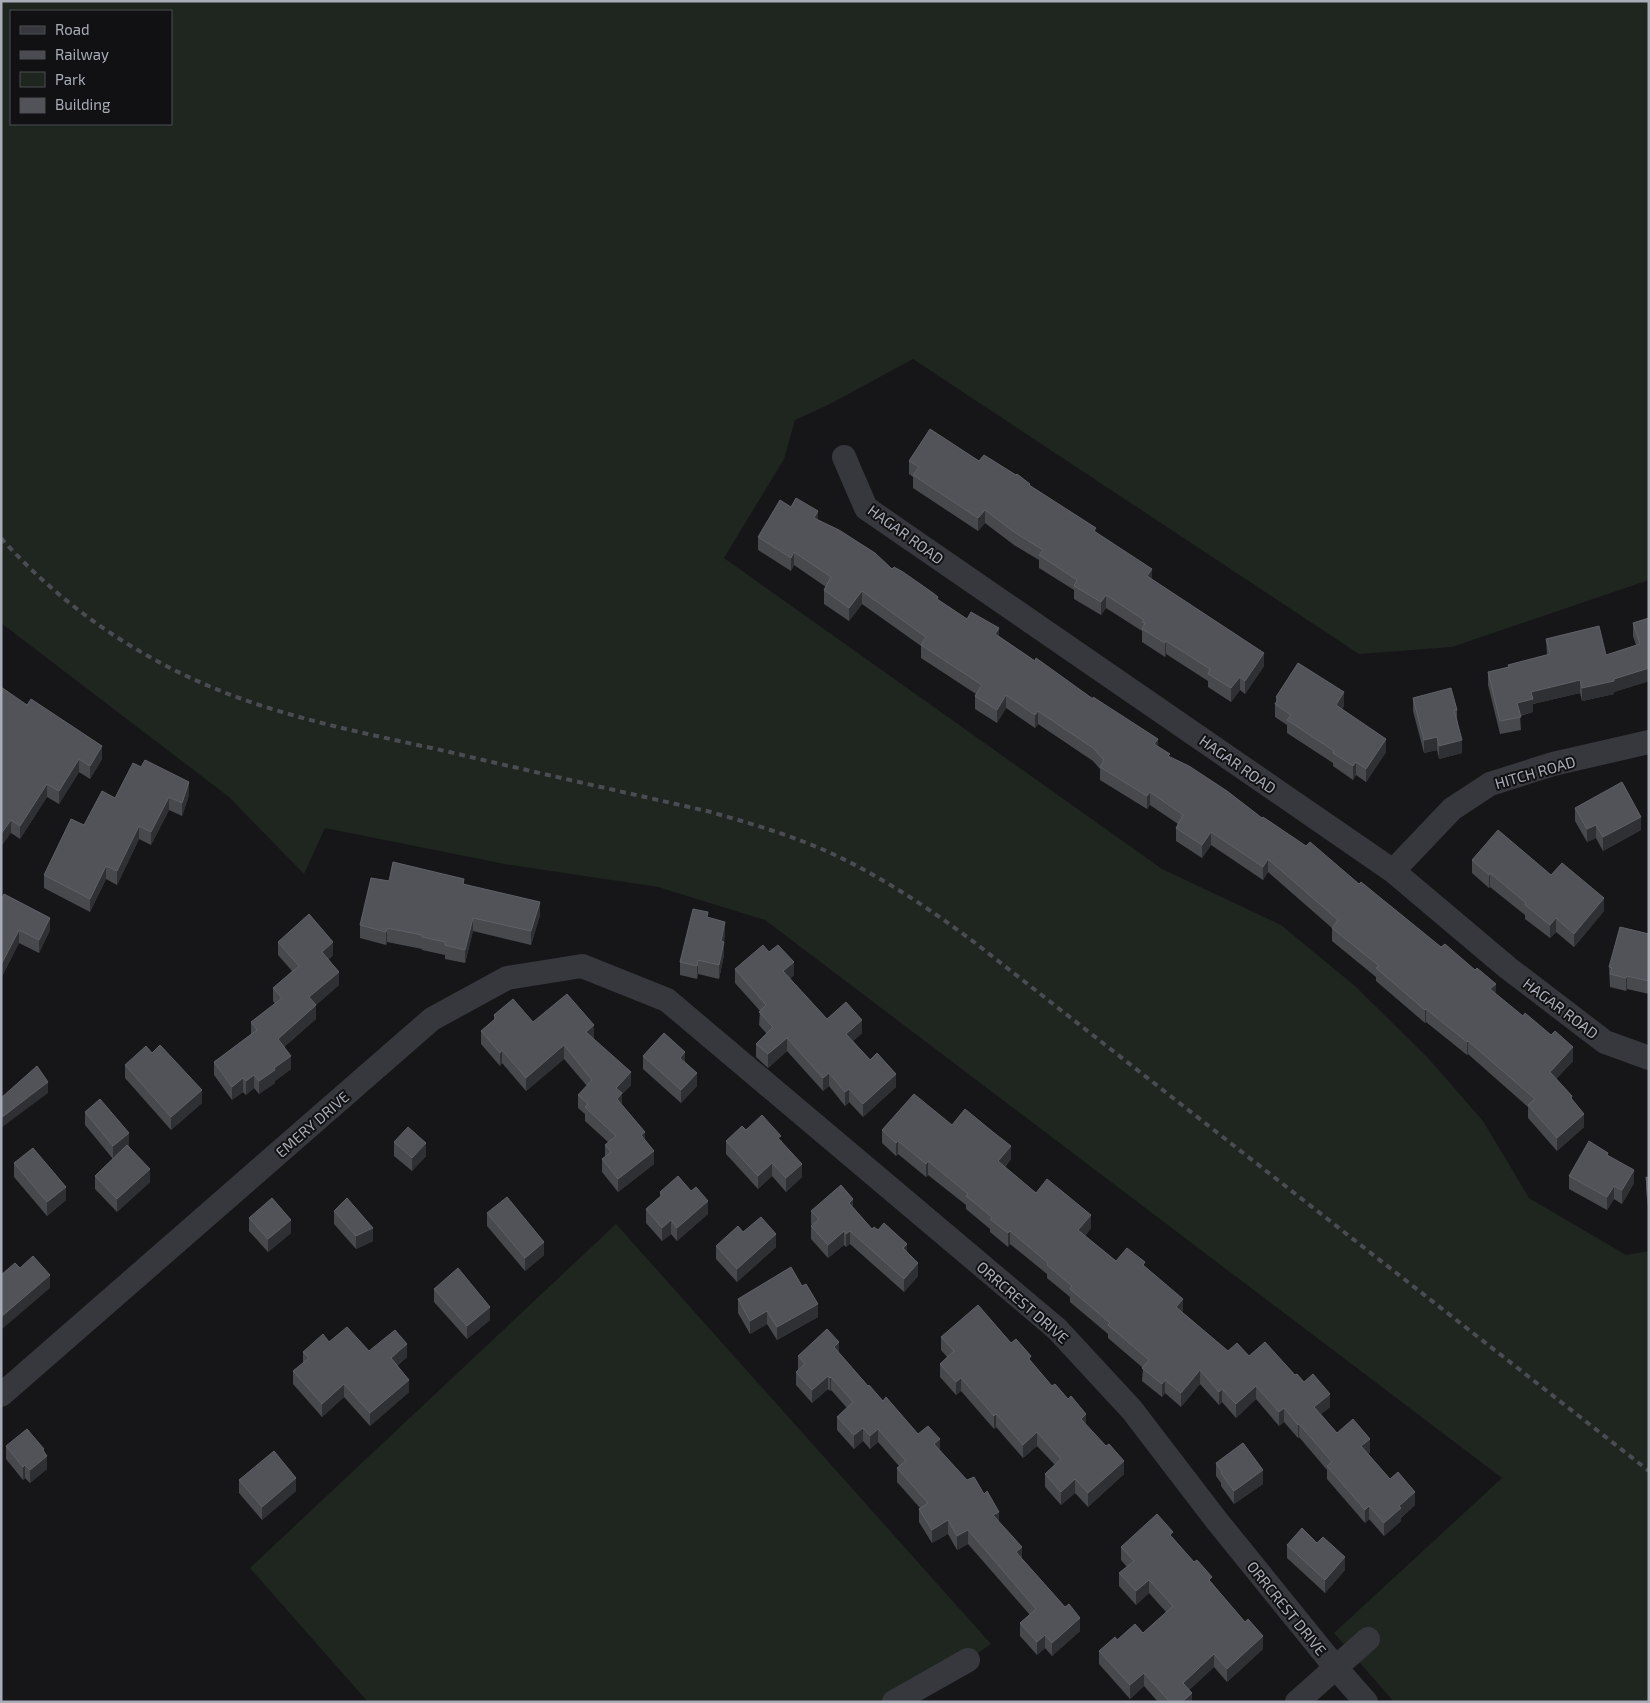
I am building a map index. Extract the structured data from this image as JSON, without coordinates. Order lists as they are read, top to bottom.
{
  "streets": {
    "street": [
      "HAGAR ROAD",
      "HITCH ROAD",
      "EMERY DRIVE",
      "ORRCREST DRIVE"
    ]
  },
  "crossings": [
    ["HAGAR ROAD", "HITCH ROAD"],
    ["EMERY DRIVE", "ORRCREST DRIVE"]
  ],
  "legend": [
    "Road",
    "Railway",
    "Park",
    "Building"
  ]
}
